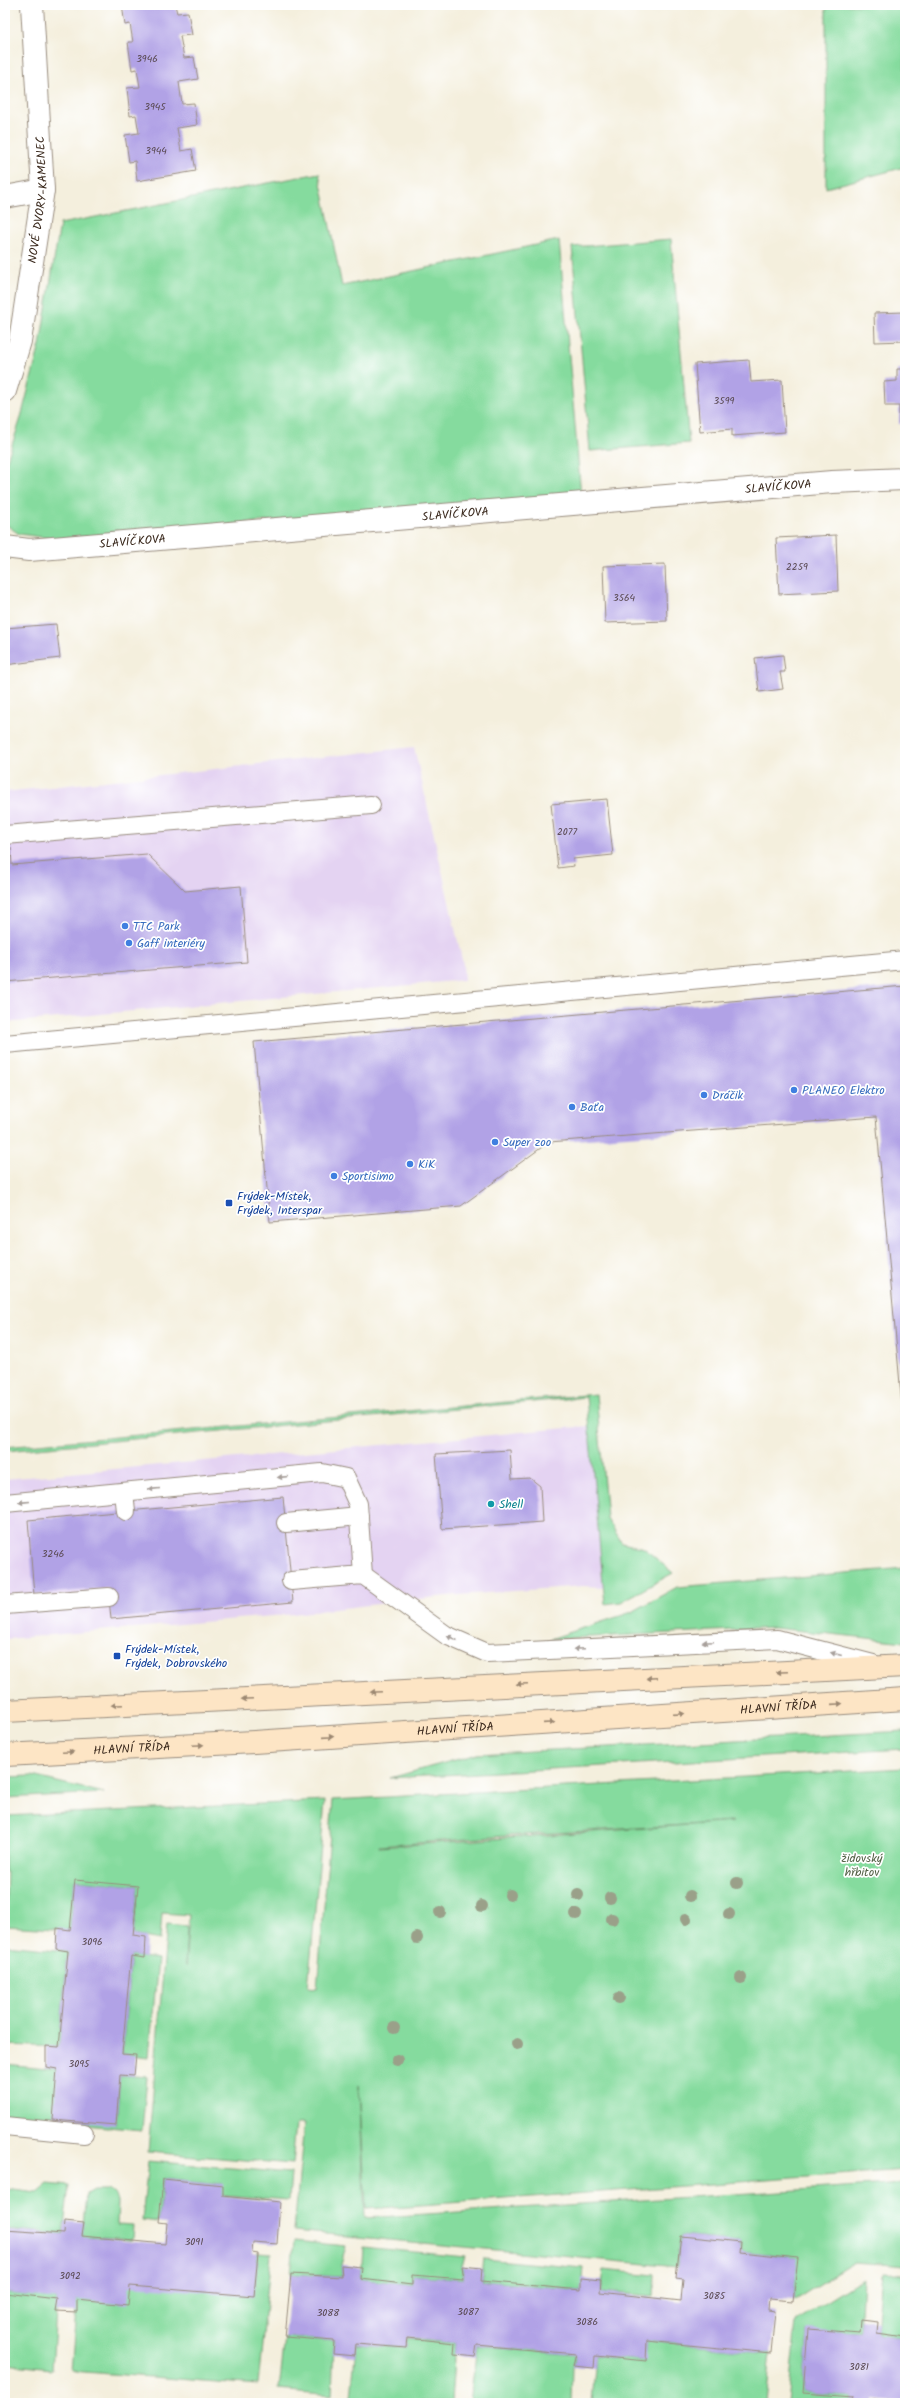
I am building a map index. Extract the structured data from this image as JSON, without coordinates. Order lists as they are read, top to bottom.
{
  "streets": {
    "main road": ["HLAVNÍ TŘÍDA"],
    "street": ["NOVÉ DVORY-KAMENEC", "SLAVÍČKOVA"]
  },
  "parks": ["židovský hřbitov"],
  "places": {
    "other": [
      "TTC Park",
      "Gaff interiéry",
      "PLANEO Elektro",
      "Dráčik",
      "Baťa",
      "Super zoo",
      "KiK",
      "Sportisimo",
      "Shell"
    ],
    "transit": ["Frýdek-Místek, Frýdek, Interspar", "Frýdek-Místek, Frýdek, Dobrovského"]
  },
  "house_numbers": [
    "3946",
    "3945",
    "3944",
    "3599",
    "2259",
    "3564",
    "2077",
    "3246",
    "3096",
    "3095",
    "3091",
    "3092",
    "3085",
    "3087",
    "3088",
    "3086",
    "3081"
  ]
}
